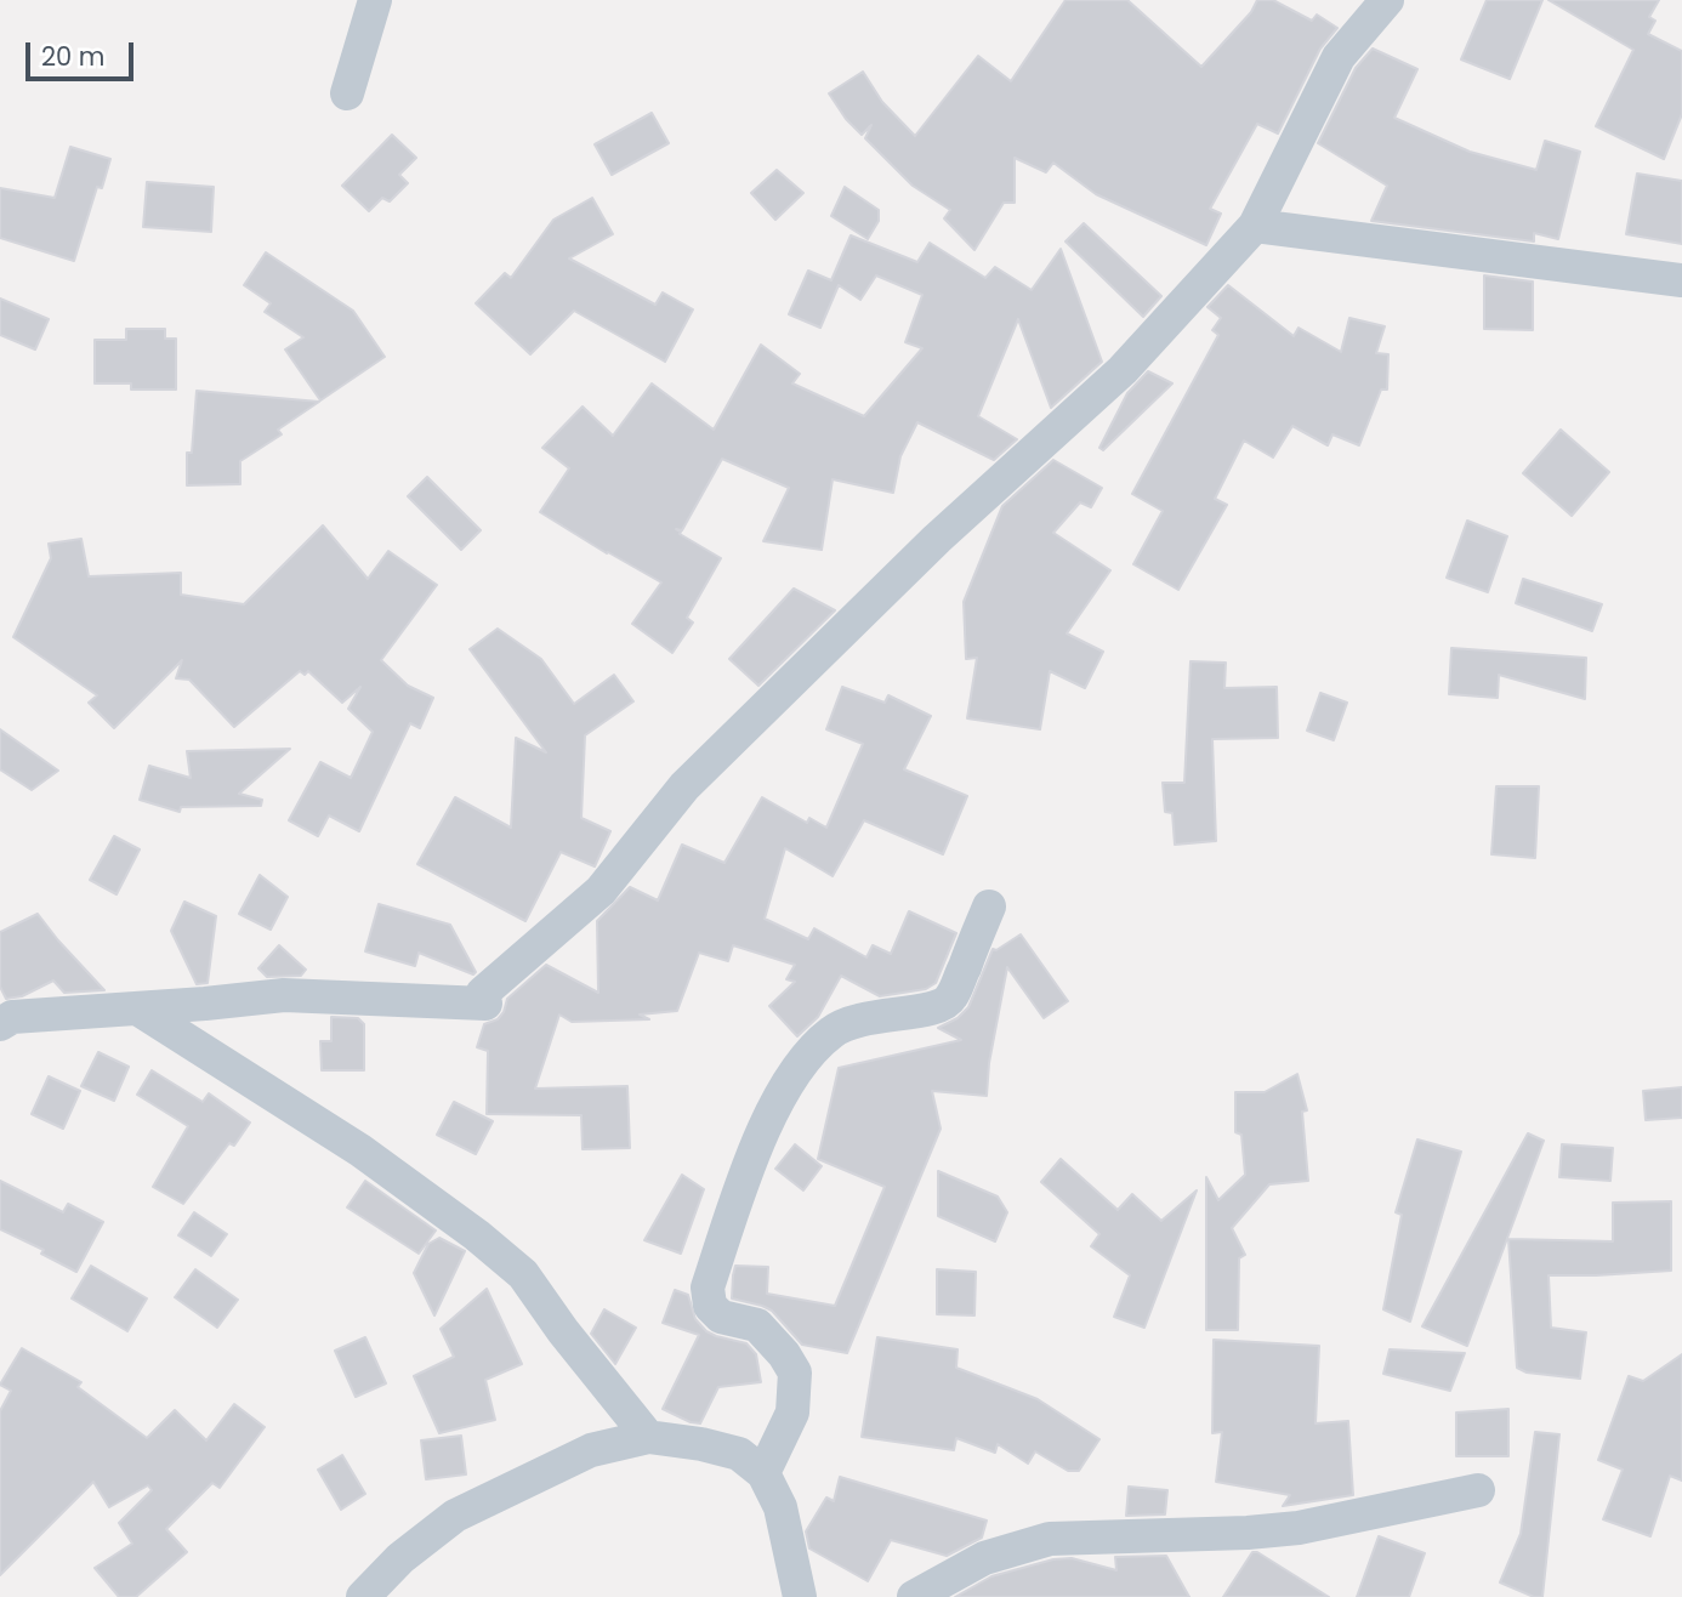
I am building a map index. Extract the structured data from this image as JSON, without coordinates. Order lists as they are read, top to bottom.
{
  "scale_bar": "20 m"
}
